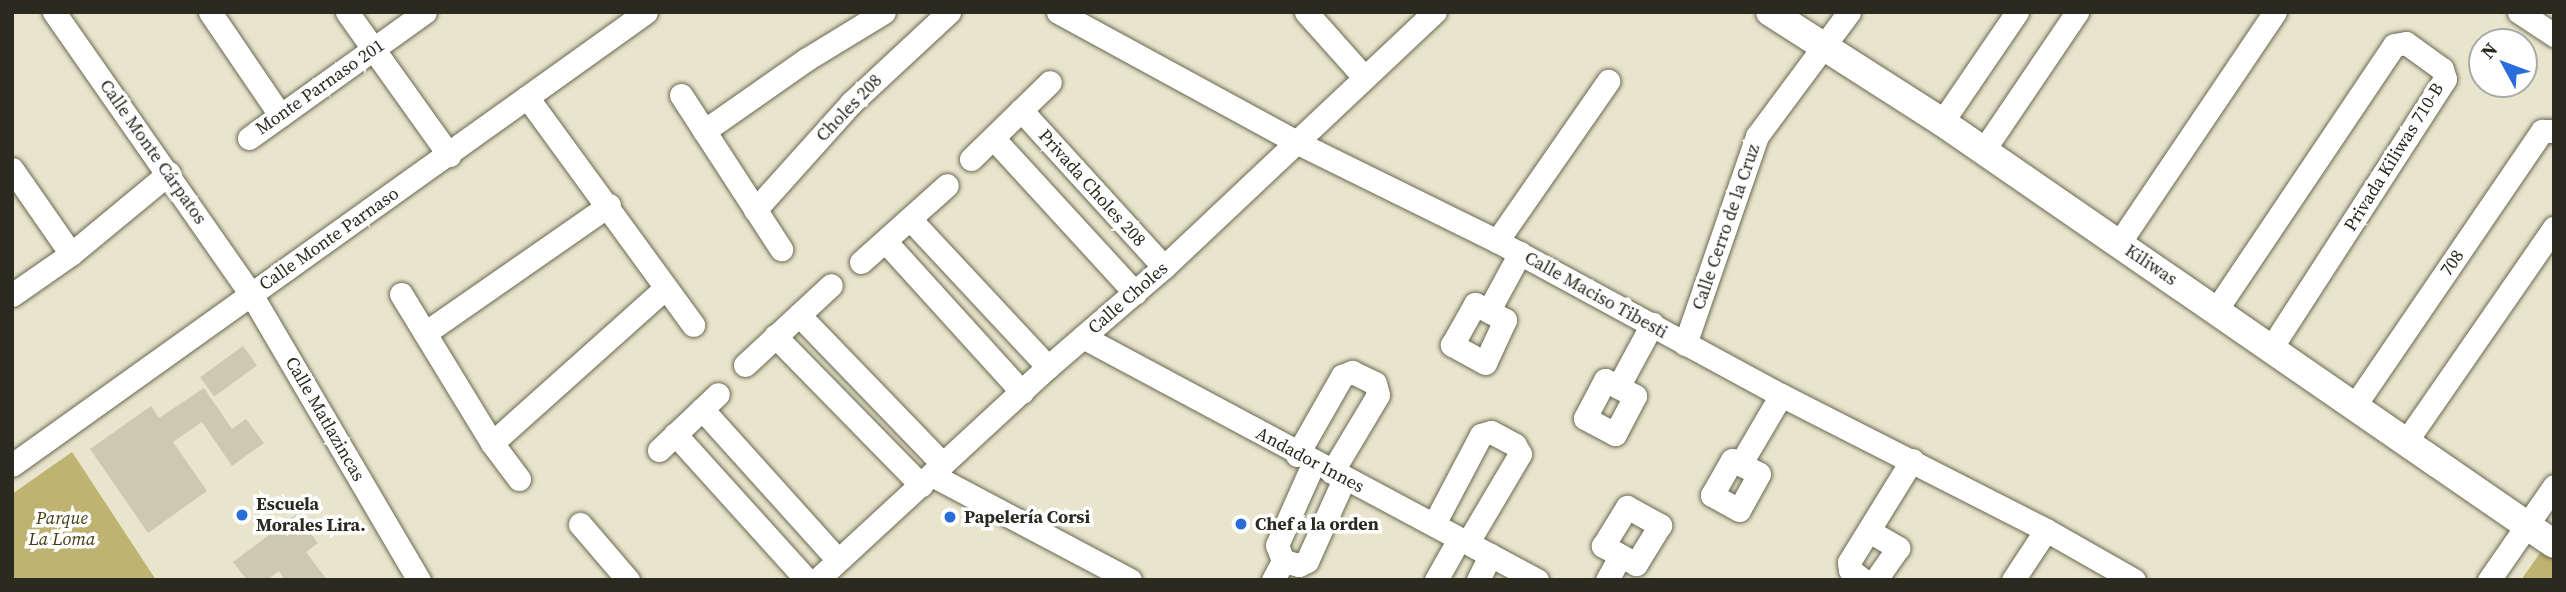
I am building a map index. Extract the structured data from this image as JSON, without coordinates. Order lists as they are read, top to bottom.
{
  "streets": {
    "street": [
      "Monte Parnaso 201",
      "Choles 208",
      "Calle Monte Cárpatos",
      "Privada Kiliwas 710-B",
      "Privada Choles 208",
      "Calle Cerro de la Cruz",
      "Calle Monte Parnaso",
      "708",
      "Kiliwas",
      "Calle Maciso Tibesti",
      "Calle Choles",
      "Calle Matlazincas",
      "Andador Innes"
    ]
  },
  "crossings": [
    ["Calle Monte Cárpatos", "Calle Monte Parnaso"],
    ["Calle Monte Cárpatos", "Calle Matlazincas"],
    ["Privada Kiliwas 710-B", "Kiliwas"],
    ["Privada Choles 208", "Calle Choles"],
    ["Calle Cerro de la Cruz", "Kiliwas"],
    ["Calle Cerro de la Cruz", "Calle Maciso Tibesti"],
    ["Calle Monte Parnaso", "Calle Matlazincas"],
    ["708", "Kiliwas"],
    ["Calle Maciso Tibesti", "Calle Choles"],
    ["Calle Choles", "Andador Innes"]
  ],
  "parks": ["Parque La Loma"],
  "places": ["Escuela Morales Lira.", "Papelería Corsi", "Chef a la orden"],
  "north": "top left"
}
